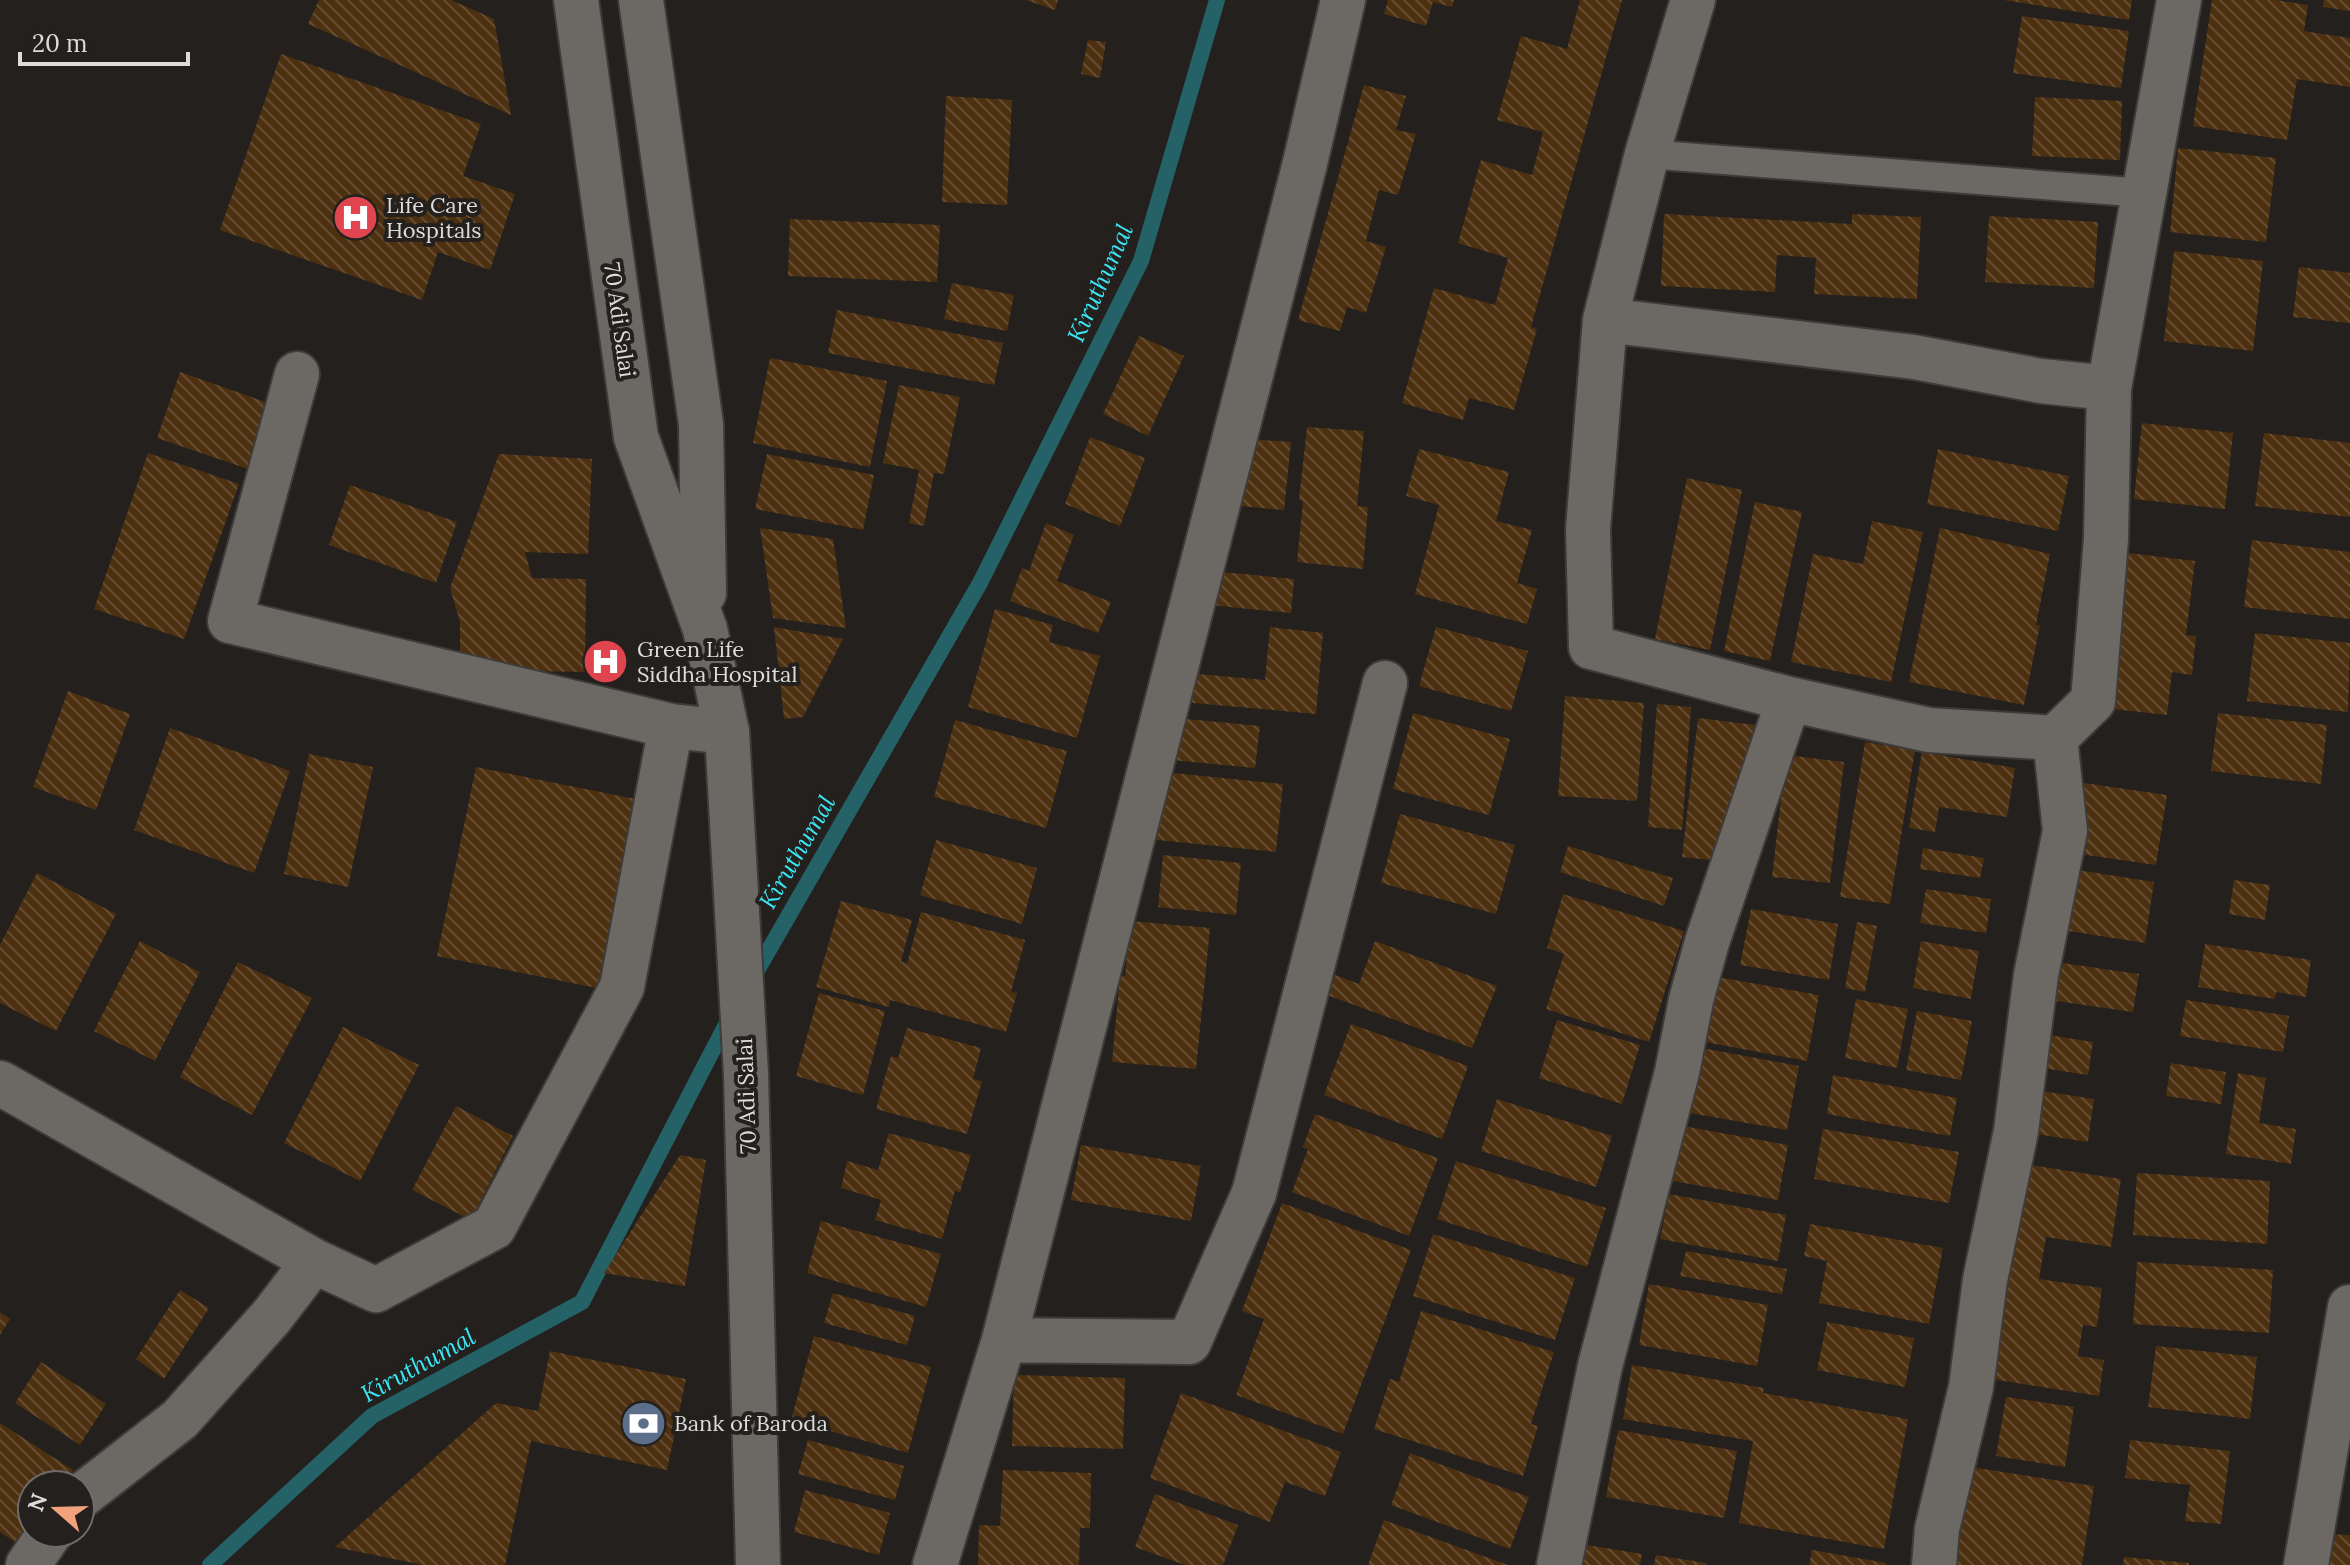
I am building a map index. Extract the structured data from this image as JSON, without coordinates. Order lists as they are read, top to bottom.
{
  "streets": {
    "street": ["70 Adi Salai"]
  },
  "water": ["Kiruthumal"],
  "places": {
    "hospital": ["Life Care Hospitals", "Green Life Siddha Hospital"],
    "bank": ["Bank of Baroda"]
  },
  "scale_bar": "20 m",
  "north": "left"
}
